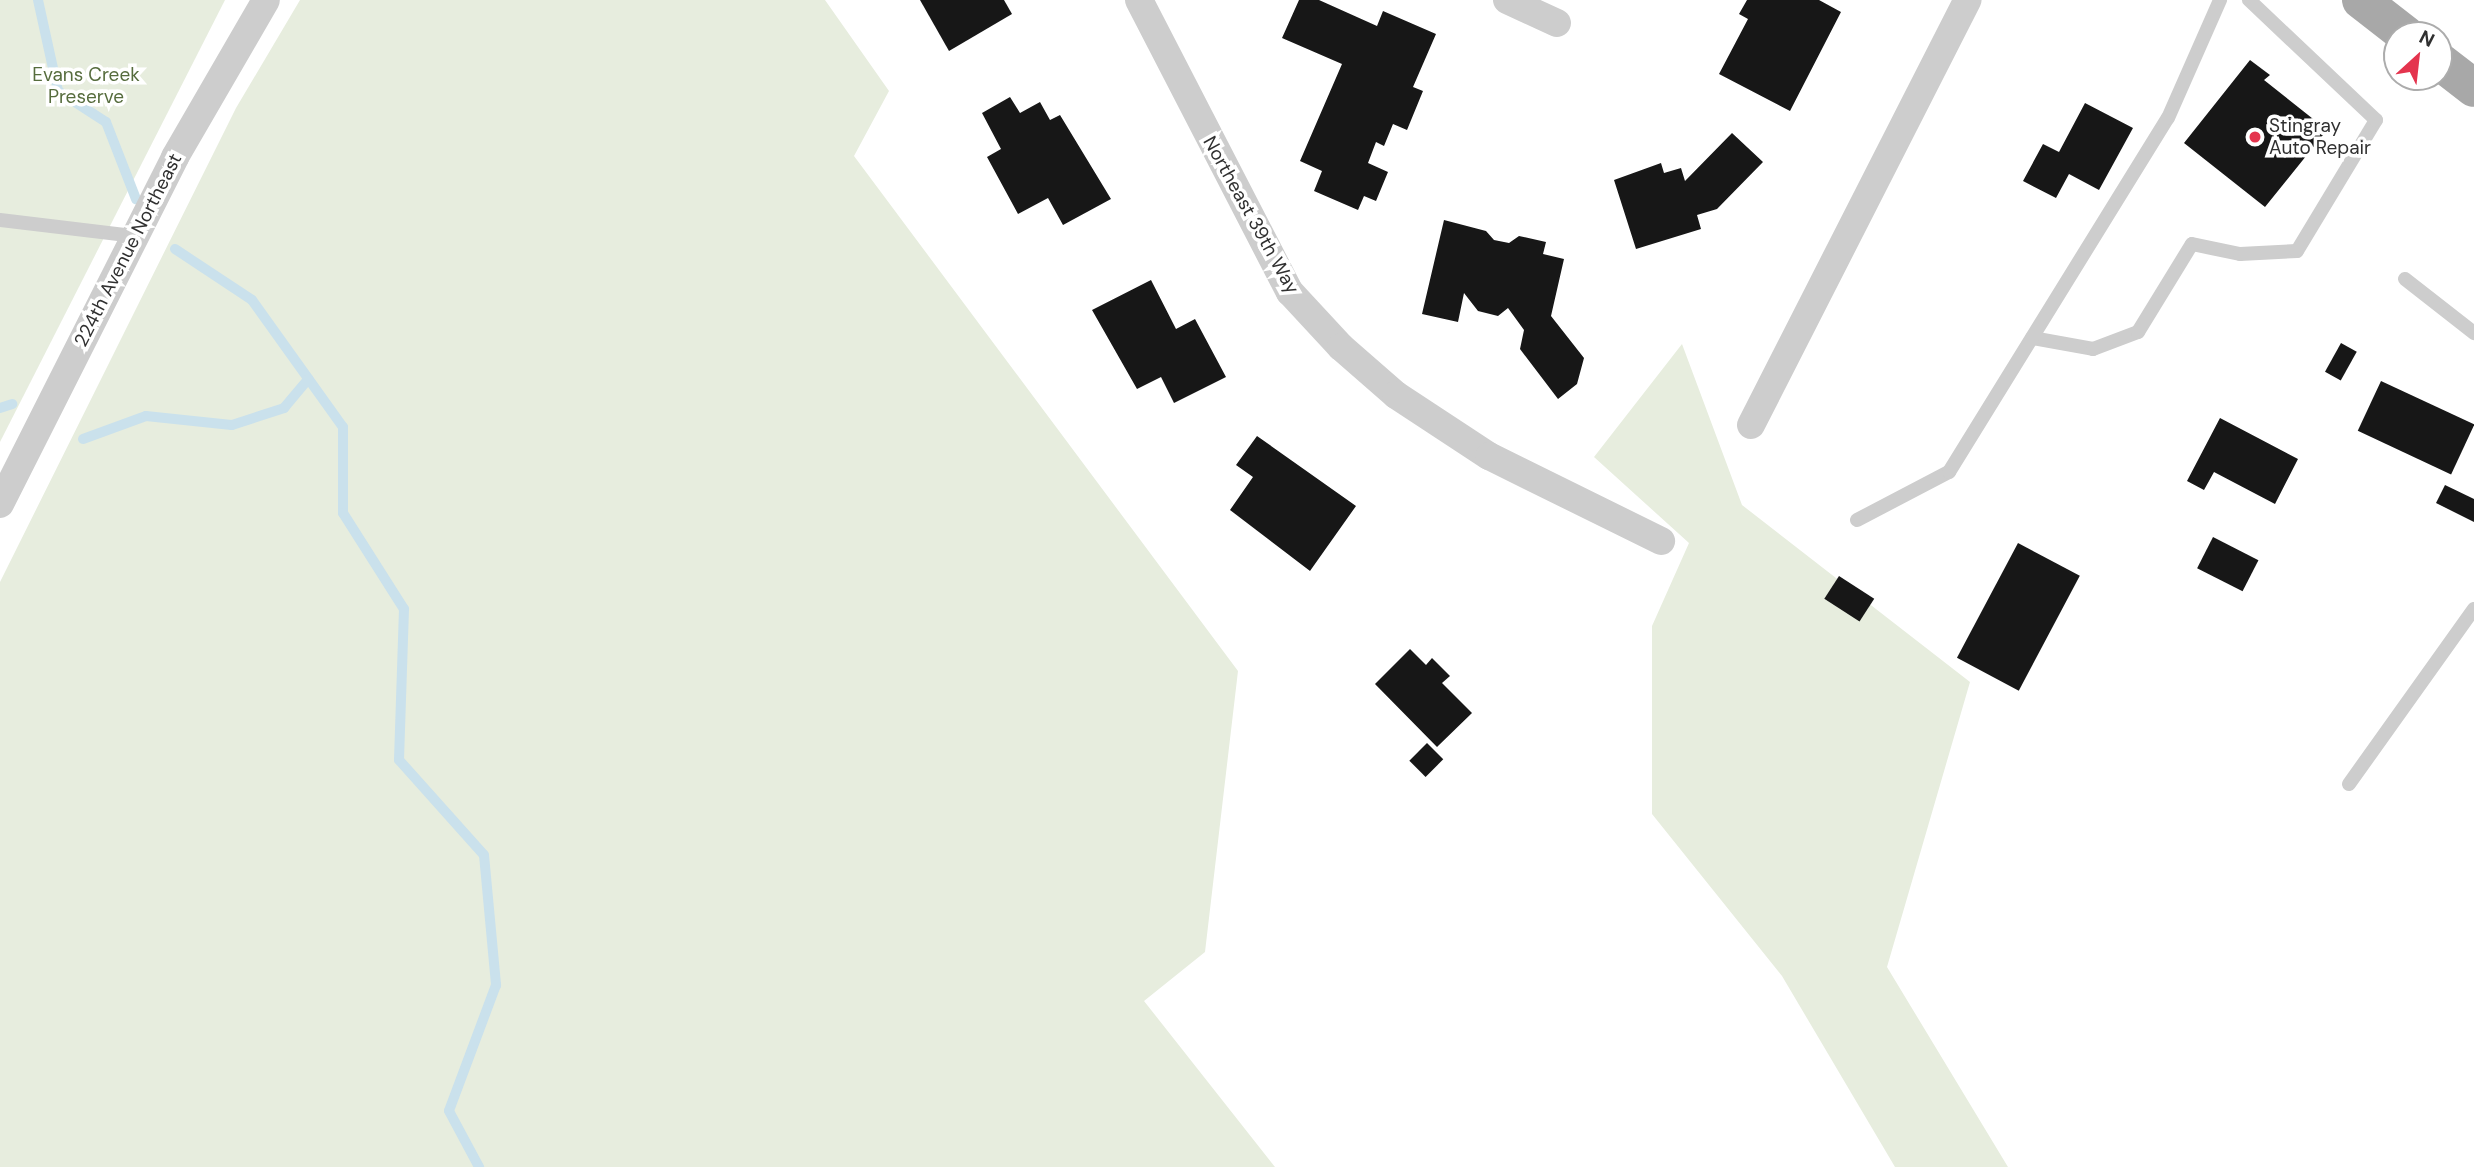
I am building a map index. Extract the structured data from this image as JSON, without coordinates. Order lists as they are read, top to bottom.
{
  "streets": {
    "street": ["Northeast 39th Way", "224th Avenue Northeast"]
  },
  "parks": ["Evans Creek Preserve"],
  "places": ["Stingray Auto Repair"],
  "north": "top right"
}
